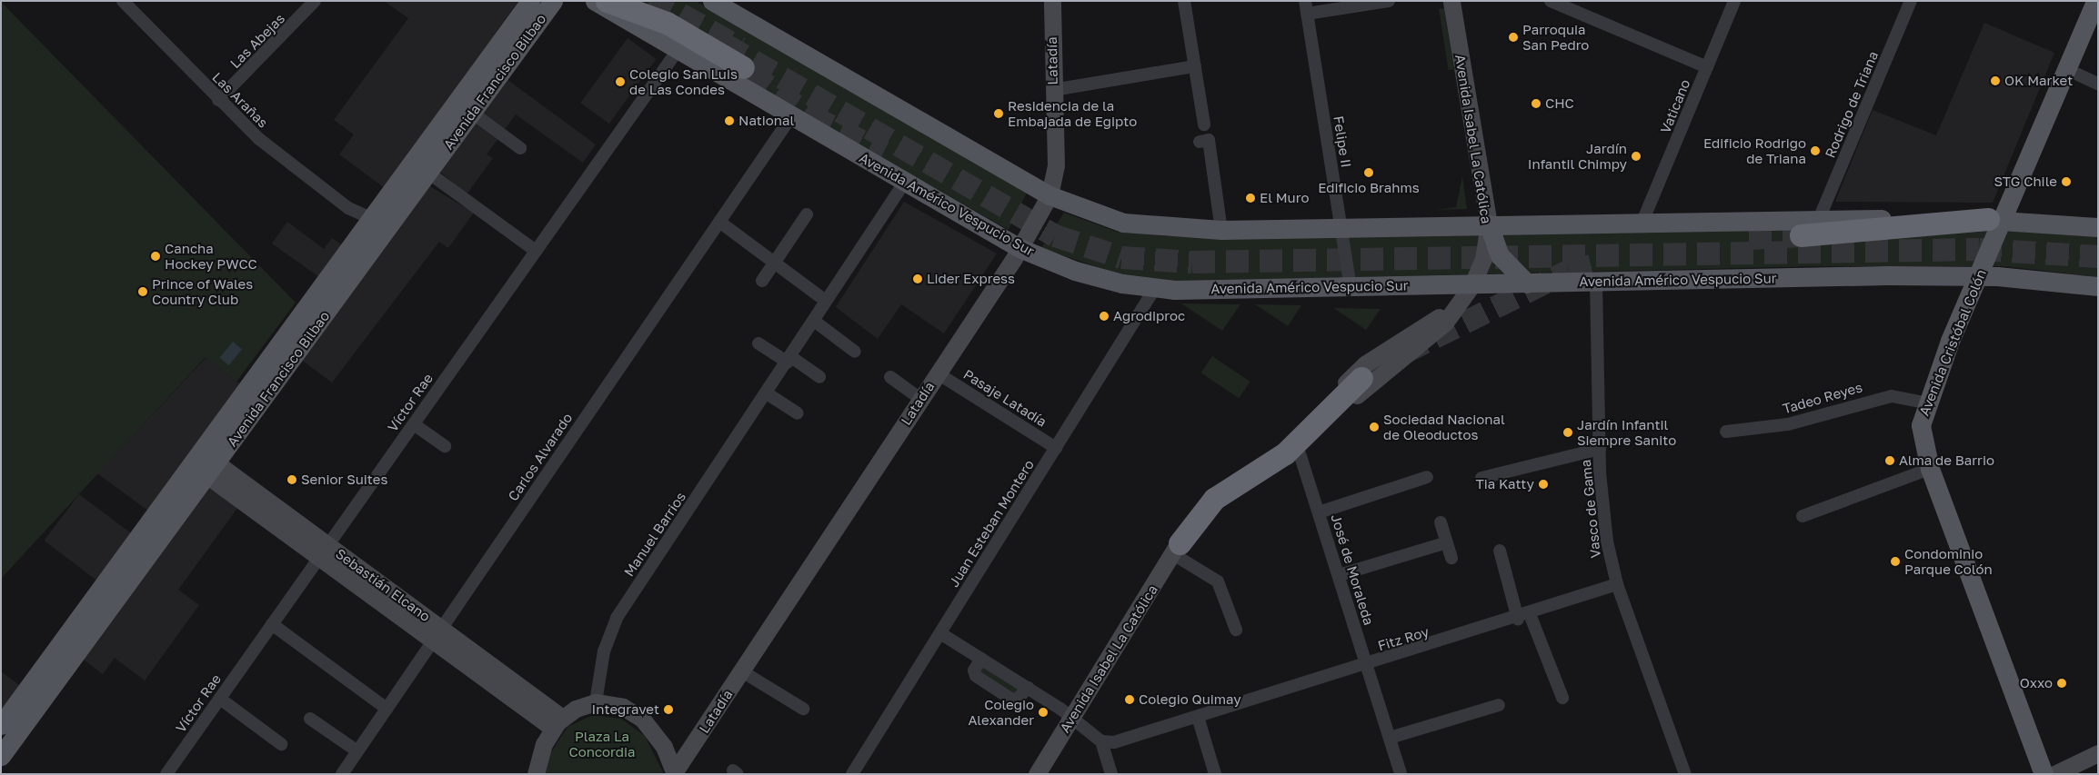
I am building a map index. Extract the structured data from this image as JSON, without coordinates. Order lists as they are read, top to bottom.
{
  "streets": {
    "main road": ["Avenida Francisco Bilbao", "Avenida Américo Vespucio Sur", "Avenida Cristóbal Colón"],
    "street": [
      "Las Abejas",
      "Latadía",
      "Las Arañas",
      "Rodrigo de Triana",
      "Vaticano",
      "Avenida Isabel La Católica",
      "Felipe II",
      "Pasaje Latadía",
      "Tadeo Reyes",
      "Víctor Rae",
      "Carlos Alvarado",
      "Vasco de Gama",
      "Juan Esteban Montero",
      "Manuel Barrios",
      "José de Moraleda",
      "Sebastián Elcano",
      "Fitz Roy"
    ]
  },
  "crossings": [
    ["Las Abejas", "Las Arañas"],
    ["Latadía", "Avenida Américo Vespucio Sur"],
    ["Latadía", "Pasaje Latadía"],
    ["Avenida Francisco Bilbao", "Las Arañas"],
    ["Avenida Francisco Bilbao", "Sebastián Elcano"],
    ["Avenida Isabel La Católica", "Avenida Américo Vespucio Sur"],
    ["Avenida Isabel La Católica", "José de Moraleda"],
    ["Felipe II", "Avenida Américo Vespucio Sur"],
    ["Avenida Américo Vespucio Sur", "Avenida Cristóbal Colón"],
    ["Avenida Américo Vespucio Sur", "Víctor Rae"],
    ["Avenida Américo Vespucio Sur", "Carlos Alvarado"],
    ["Avenida Américo Vespucio Sur", "Vasco de Gama"],
    ["Avenida Américo Vespucio Sur", "Juan Esteban Montero"],
    ["Avenida Américo Vespucio Sur", "Manuel Barrios"],
    ["Avenida Cristóbal Colón", "Tadeo Reyes"],
    ["Pasaje Latadía", "Juan Esteban Montero"],
    ["Víctor Rae", "Sebastián Elcano"],
    ["Carlos Alvarado", "Sebastián Elcano"],
    ["Vasco de Gama", "Fitz Roy"],
    ["José de Moraleda", "Fitz Roy"]
  ],
  "parks": ["Plaza La Concordia"],
  "places": [
    "Parroquia San Pedro",
    "OK Market",
    "Colegio San Luis de Las Condes",
    "CHC",
    "Residencia de la Embajada de Egipto",
    "National",
    "Edificio Rodrigo de Triana",
    "Jardín Infantil Chimpy",
    "Edificio Brahms",
    "STG Chile",
    "El Muro",
    "Cancha Hockey PWCC",
    "Lider Express",
    "Prince of Wales Country Club",
    "Agrodiproc",
    "Sociedad Nacional de Oleoductos",
    "Jardín Infantil Siempre Sanito",
    "Alma de Barrio",
    "Senior Suites",
    "Tia Katty",
    "Condominio Parque Colón",
    "Oxxo",
    "Colegio Quimay",
    "Integravet",
    "Colegio Alexander"
  ]
}
